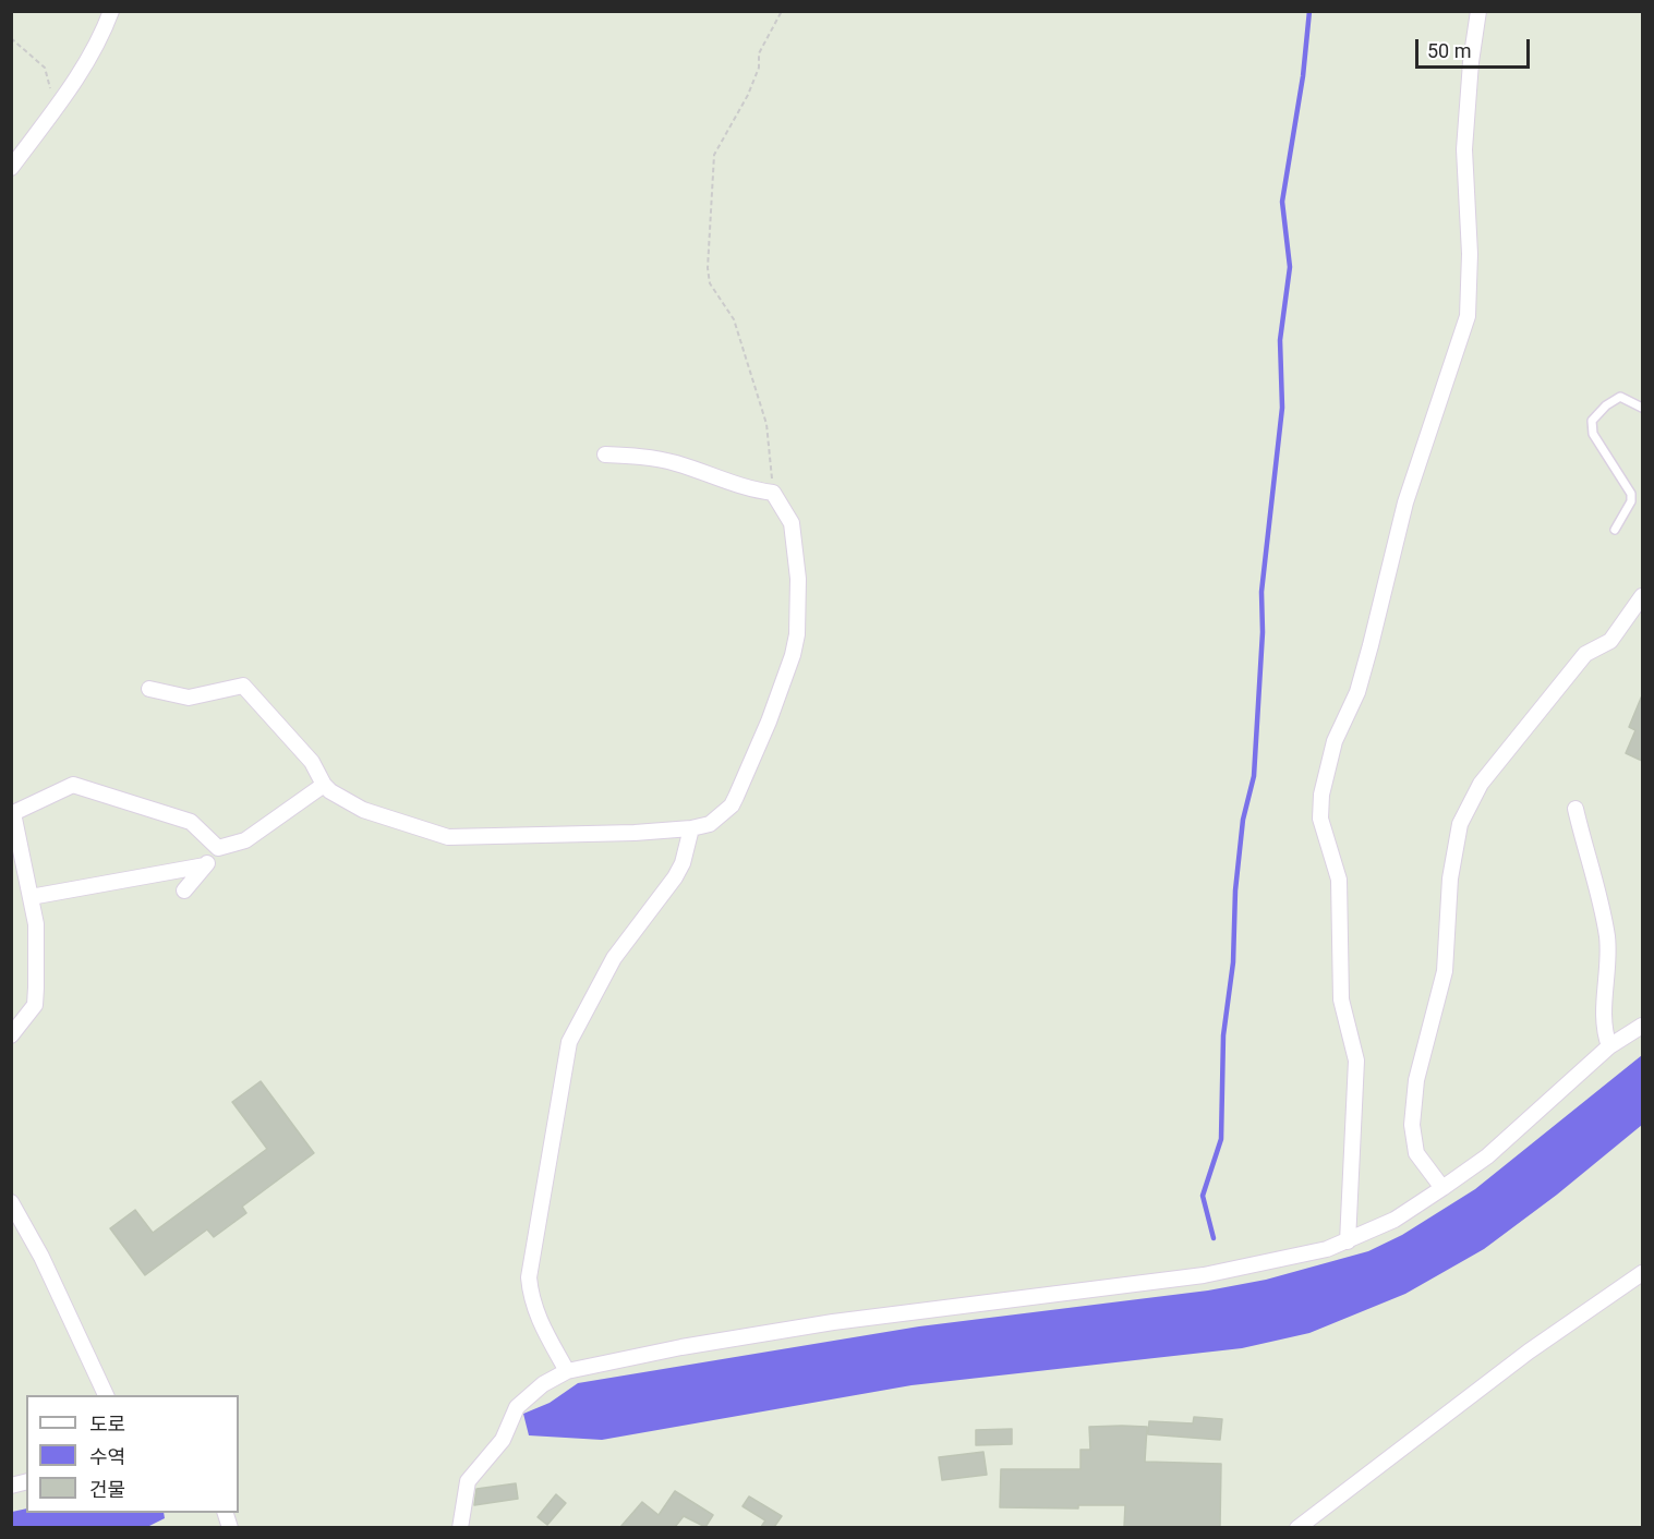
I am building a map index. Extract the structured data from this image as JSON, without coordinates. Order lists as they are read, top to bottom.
{
  "legend": ["도로", "수역", "건물"],
  "scale_bar": "50 m"
}
